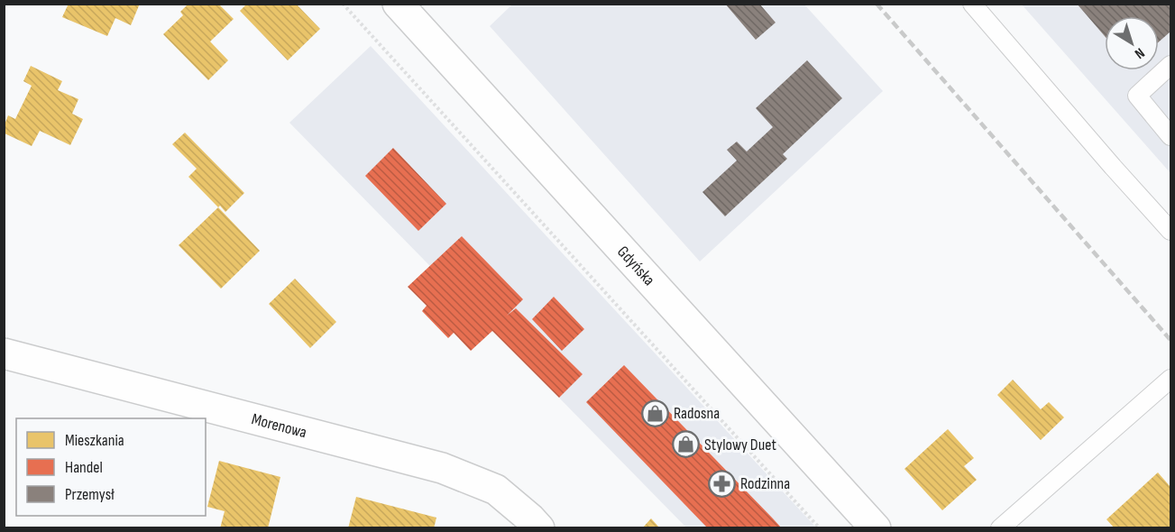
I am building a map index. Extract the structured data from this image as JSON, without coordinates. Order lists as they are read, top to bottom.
{
  "streets": {
    "main road": ["Gdyńska", "Morenowa"]
  },
  "places": {
    "shop": ["Radosna", "Stylowy Duet"],
    "pharmacy": ["Rodzinna"]
  },
  "legend": ["Mieszkania", "Handel", "Przemysł"],
  "north": "bottom right"
}
